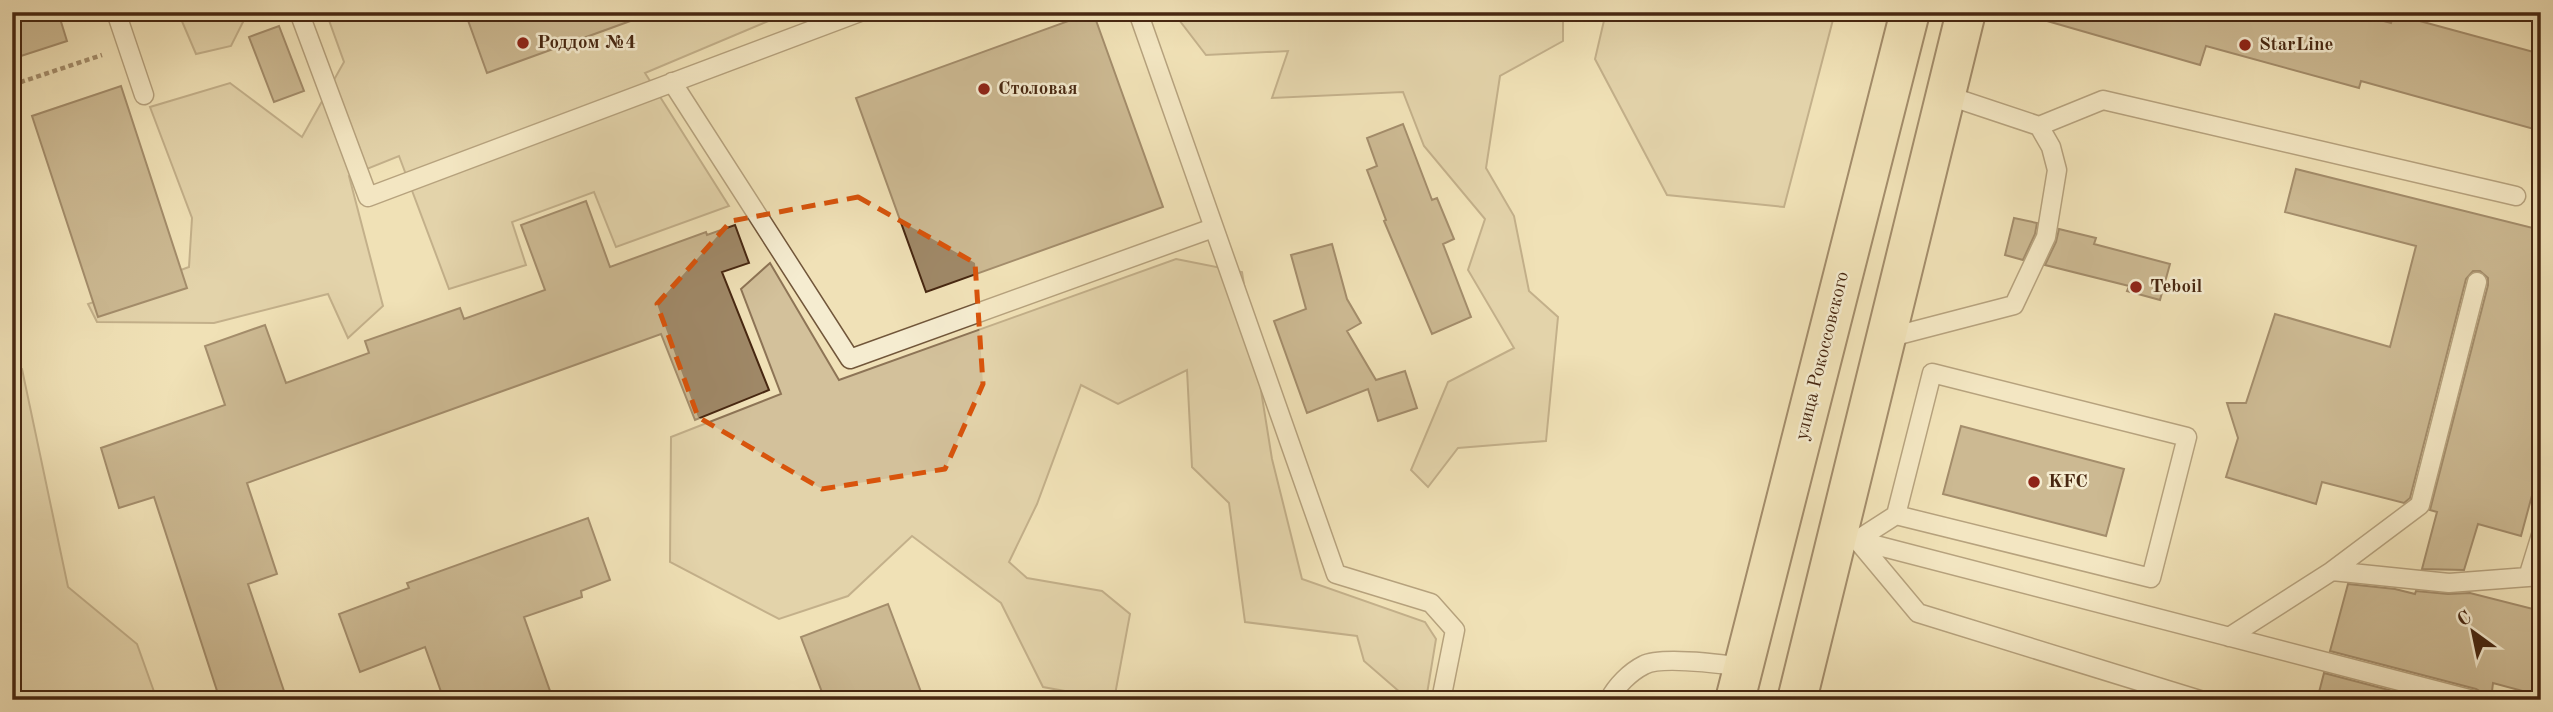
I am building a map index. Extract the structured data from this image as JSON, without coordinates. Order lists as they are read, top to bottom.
{
  "streets": {
    "highway": ["улица Рокоссовского"]
  },
  "places": [
    "Роддом №4",
    "StarLine",
    "Столовая",
    "Teboil",
    "KFC"
  ],
  "north": "top left"
}
